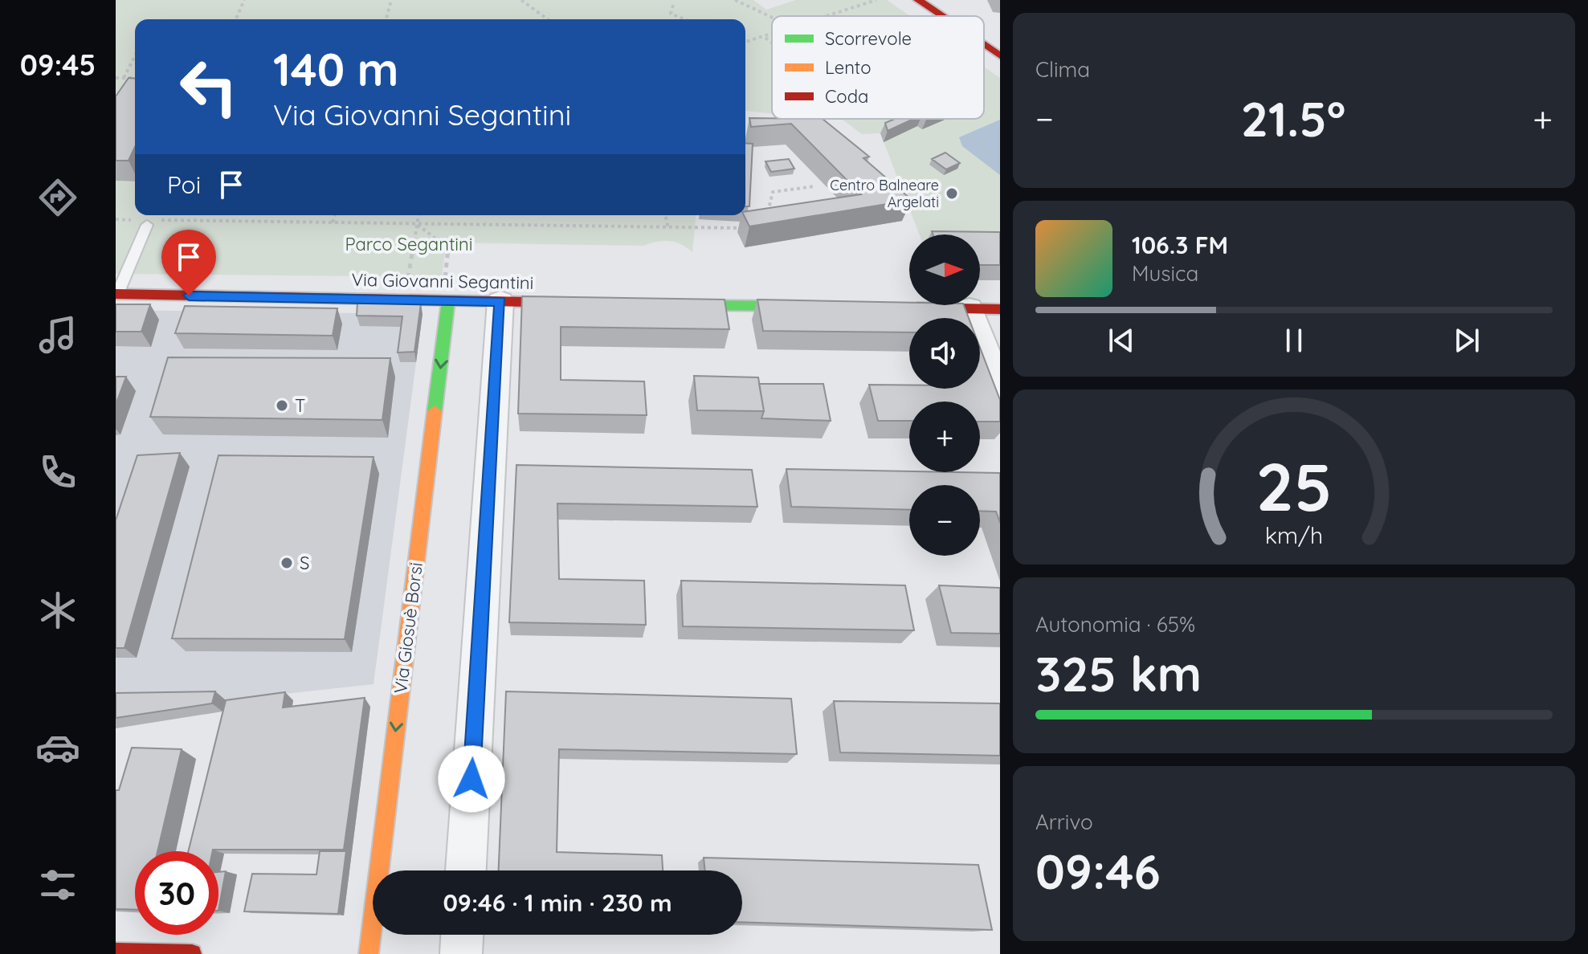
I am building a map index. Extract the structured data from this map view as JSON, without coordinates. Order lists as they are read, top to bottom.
{
  "streets": {
    "street": ["Via Giovanni Segantini", "Via Giosuè Borsi"]
  },
  "crossings": [
    ["Via Giovanni Segantini", "Via Giosuè Borsi"]
  ],
  "parks": ["Parco Segantini"],
  "places": ["Centro Balneare Argelati", "T", "S"],
  "legend": ["Scorrevole", "Lento", "Coda"],
  "north": "right",
  "page": {
    "tabs": "09:45",
    "tile": [
      "Clima",
      ["Autonomia · 65%", "325 km"],
      ["Arrivo", "09:46"]
    ],
    "turn": ["140 m", "Via Giovanni Segantini"],
    "heat": ["−", "21.5°", "+"],
    "then": "Poi",
    "song": ["106.3 FM", "Musica"],
    "map_buttons": ["+", "−"],
    "limit": "30",
    "trip": "09:46 · 1 min · 230 m",
    "gauge": ["25", "km/h"]
  }
}
